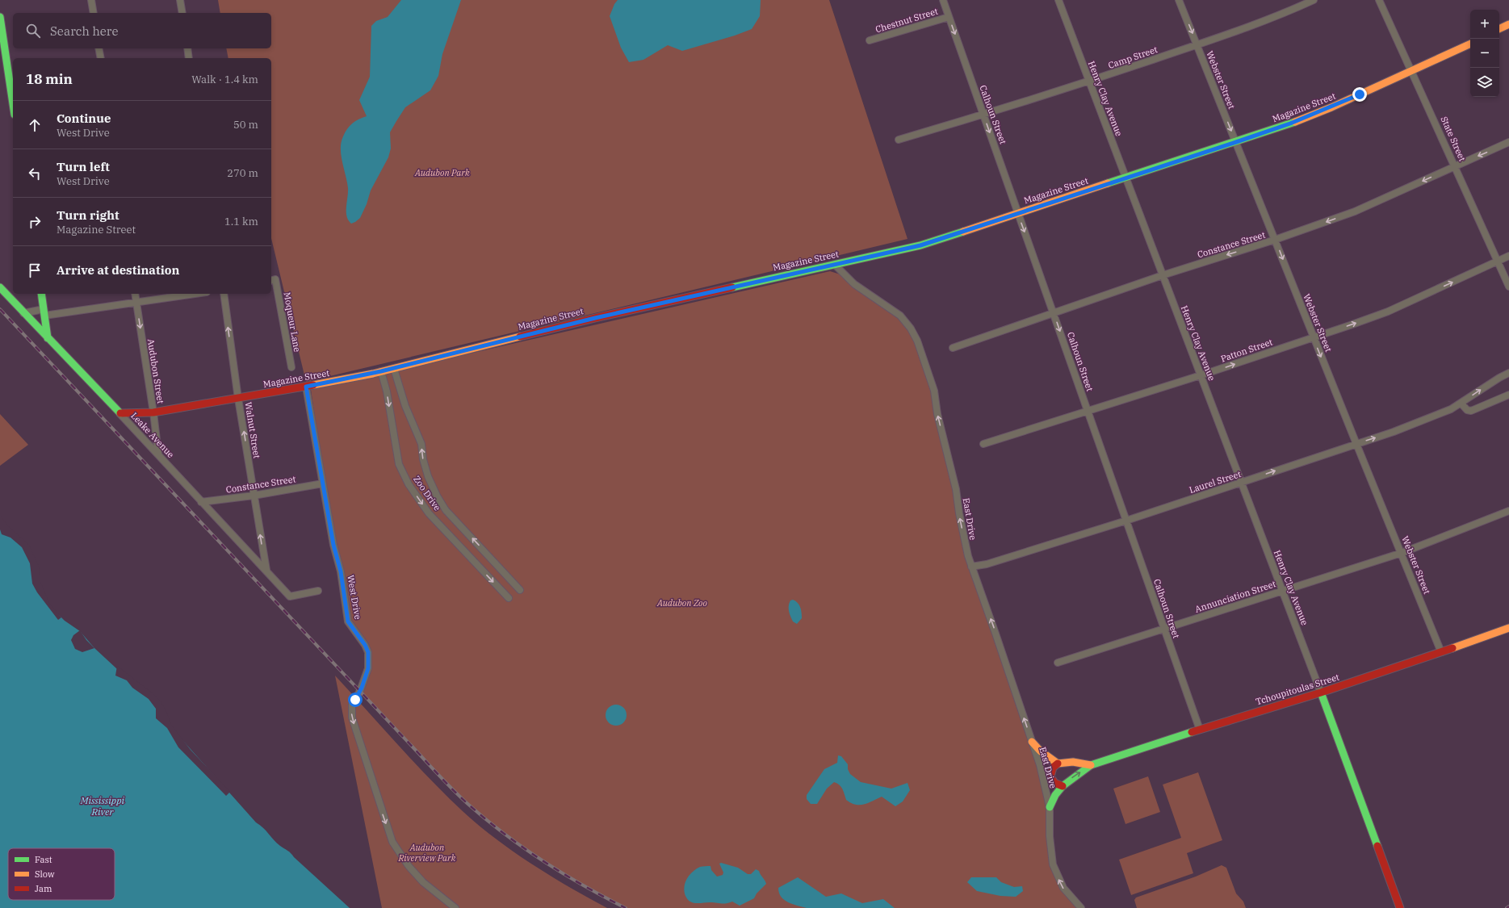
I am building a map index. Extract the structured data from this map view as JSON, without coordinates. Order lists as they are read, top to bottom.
{
  "streets": {
    "street": [
      "Chestnut Street",
      "Camp Street",
      "Webster Street",
      "Henry Clay Avenue",
      "Magazine Street",
      "Calhoun Street",
      "State Street",
      "Constance Street",
      "Moqueur Lane",
      "Patton Street",
      "Audubon Street",
      "Walnut Street",
      "Leake Avenue",
      "Laurel Street",
      "Zoo Drive",
      "East Drive",
      "Annunciation Street",
      "West Drive",
      "Tchoupitoulas Street"
    ]
  },
  "crossings": [
    ["Chestnut Street", "Calhoun Street"],
    ["Camp Street", "Webster Street"],
    ["Camp Street", "Henry Clay Avenue"],
    ["Camp Street", "Calhoun Street"],
    ["Webster Street", "Magazine Street"],
    ["Webster Street", "Constance Street"],
    ["Webster Street", "Patton Street"],
    ["Webster Street", "Laurel Street"],
    ["Webster Street", "Annunciation Street"],
    ["Webster Street", "Tchoupitoulas Street"],
    ["Henry Clay Avenue", "Magazine Street"],
    ["Henry Clay Avenue", "Constance Street"],
    ["Henry Clay Avenue", "Patton Street"],
    ["Henry Clay Avenue", "Laurel Street"],
    ["Henry Clay Avenue", "Annunciation Street"],
    ["Henry Clay Avenue", "Tchoupitoulas Street"],
    ["Magazine Street", "Calhoun Street"],
    ["Magazine Street", "State Street"],
    ["Magazine Street", "Audubon Street"],
    ["Magazine Street", "Walnut Street"],
    ["Magazine Street", "Leake Avenue"],
    ["Magazine Street", "Zoo Drive"],
    ["Magazine Street", "East Drive"],
    ["Magazine Street", "West Drive"],
    ["Calhoun Street", "Constance Street"],
    ["Calhoun Street", "Patton Street"],
    ["Calhoun Street", "Laurel Street"],
    ["Calhoun Street", "Annunciation Street"],
    ["Calhoun Street", "Tchoupitoulas Street"],
    ["State Street", "Constance Street"],
    ["State Street", "Patton Street"],
    ["Constance Street", "Walnut Street"],
    ["Constance Street", "Leake Avenue"],
    ["Constance Street", "West Drive"],
    ["Audubon Street", "Leake Avenue"],
    ["Walnut Street", "Leake Avenue"],
    ["Laurel Street", "East Drive"],
    ["East Drive", "Tchoupitoulas Street"]
  ],
  "one_way": [
    "Webster Street",
    "Calhoun Street",
    "Constance Street",
    "Patton Street",
    "Audubon Street",
    "Walnut Street",
    "Laurel Street",
    "East Drive",
    "West Drive"
  ],
  "water": ["Mississippi River"],
  "parks": ["Audubon Park", "Audubon Zoo", "Audubon Riverview Park"],
  "legend": ["Fast", "Slow", "Jam"],
  "page": {
    "map_buttons": ["+", "−"],
    "search": "Search here",
    "heading": ["18 min", "Walk · 1.4 km"],
    "list": [
      ["Continue", "West Drive", "50 m"],
      ["Turn left", "West Drive", "270 m"],
      ["Turn right", "Magazine Street", "1.1 km"],
      "Arrive at destination"
    ]
  }
}
